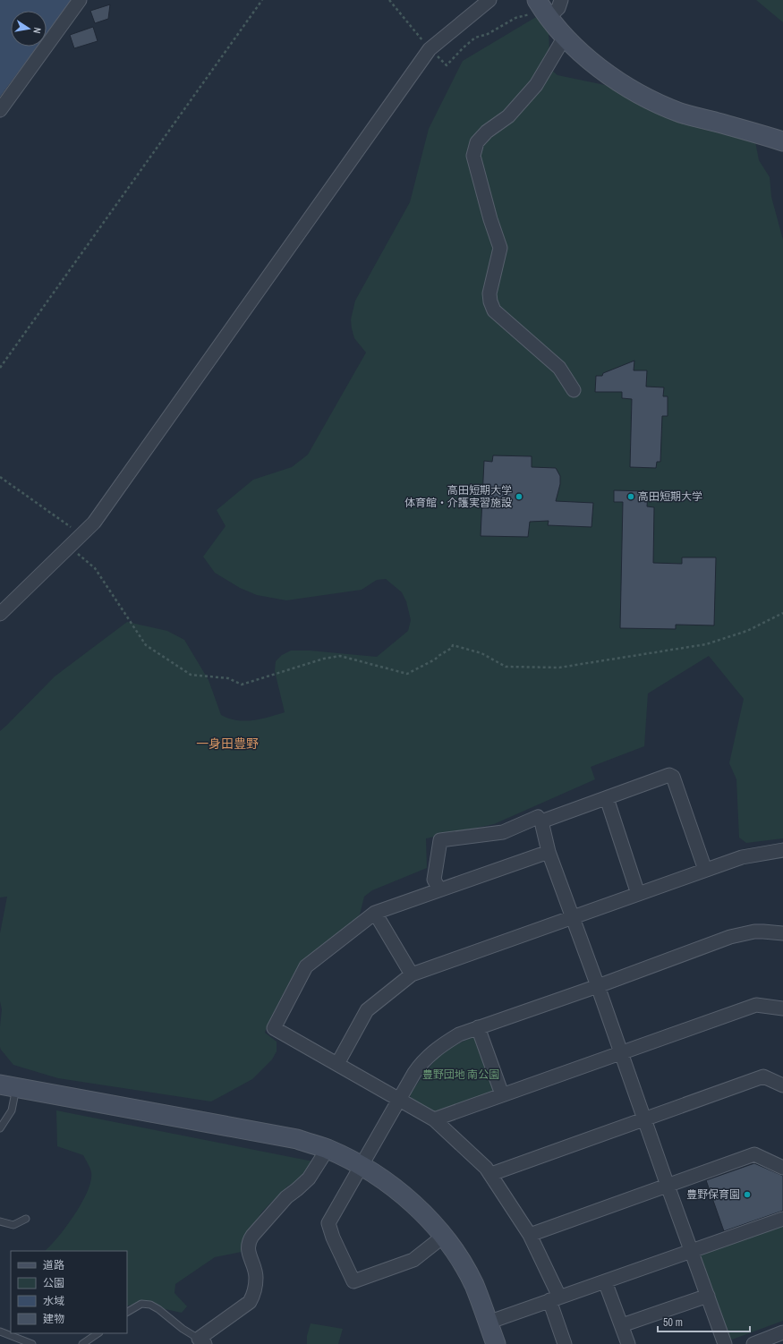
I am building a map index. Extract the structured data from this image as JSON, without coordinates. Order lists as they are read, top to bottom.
{
  "districts": ["一身田豊野"],
  "parks": ["豊野団地 南公園"],
  "places": ["高田短期大学 体育館・介護実習施設", "高田短期大学", "豊野保育園"],
  "legend": [
    "道路",
    "公園",
    "水域",
    "建物"
  ],
  "scale_bar": "50 m",
  "north": "right"
}
